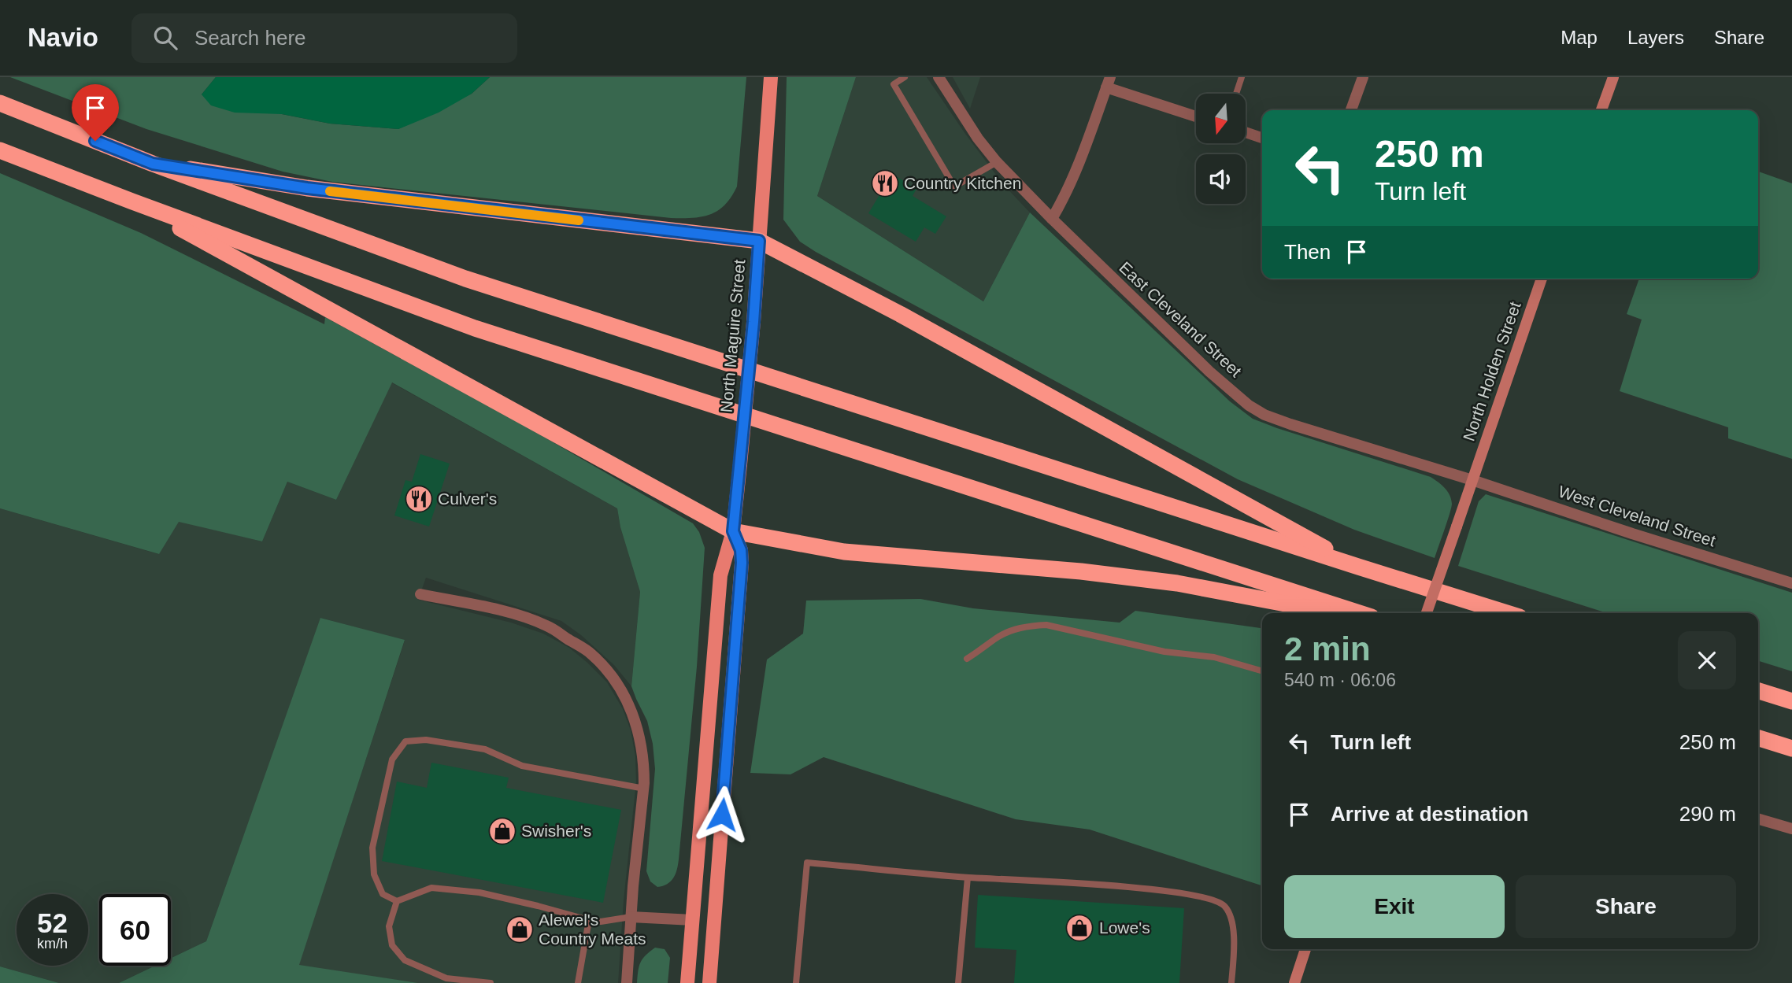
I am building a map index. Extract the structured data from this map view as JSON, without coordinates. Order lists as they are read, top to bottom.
{
  "streets": {
    "main road": ["North Maguire Street", "North Holden Street"],
    "street": ["East Cleveland Street", "West Cleveland Street"]
  },
  "crossings": [
    ["East Cleveland Street", "North Holden Street"],
    ["East Cleveland Street", "West Cleveland Street"],
    ["North Holden Street", "West Cleveland Street"]
  ],
  "places": {
    "restaurant": ["Country Kitchen", "Culver's"],
    "shop": ["Swisher's", "Lowe's", "Alewel's Country Meats"]
  },
  "north": "bottom",
  "page": {
    "header": "Navio",
    "search": "Search here",
    "nav": ["Map", "Layers", "Share"],
    "turn": ["250 m", "Turn left"],
    "then": "Then",
    "heading": ["2 min", "540 m · 06:06"],
    "list": [
      {
        "name": "Turn left",
        "value": "250 m"
      },
      {
        "name": "Arrive at destination",
        "value": "290 m"
      }
    ],
    "buttons": ["Exit", "Share"],
    "speed": "52 km/h",
    "limit": "60"
  }
}
